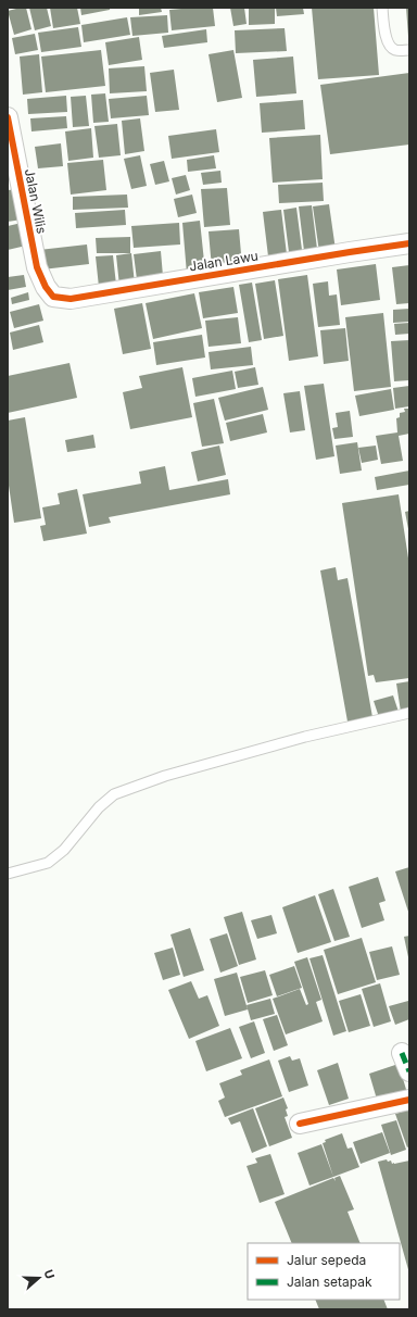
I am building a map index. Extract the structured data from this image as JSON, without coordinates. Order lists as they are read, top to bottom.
{
  "streets": {
    "street": ["Jalan Wilis", "Jalan Lawu"]
  },
  "crossings": [
    ["Jalan Wilis", "Jalan Lawu"]
  ],
  "legend": ["Jalur sepeda", "Jalan setapak"],
  "north": "right"
}
